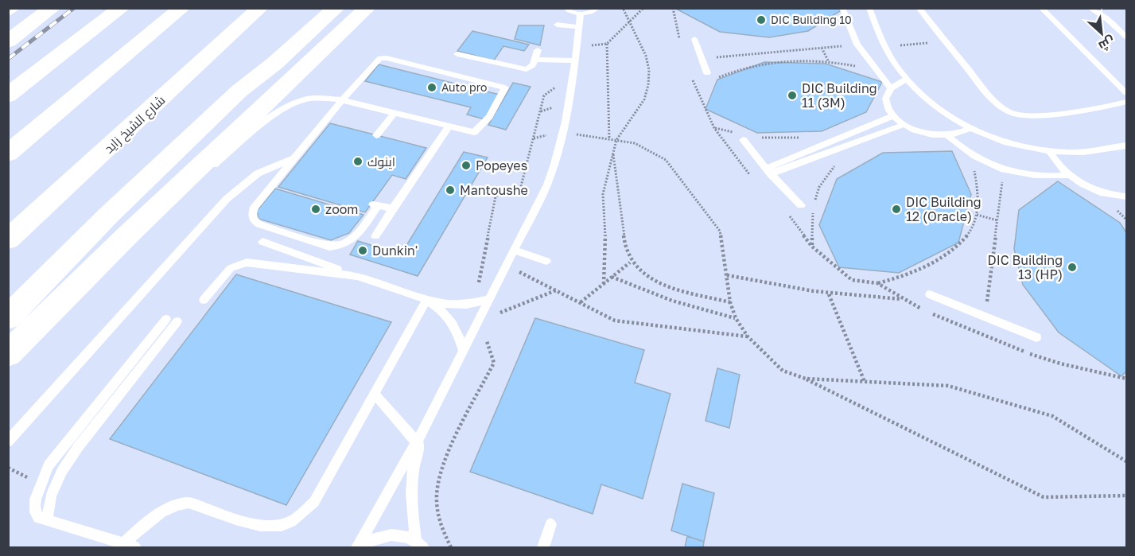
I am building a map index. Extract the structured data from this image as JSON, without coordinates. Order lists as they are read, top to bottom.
{
  "streets": {
    "main road": ["شارع الشيخ زايد"]
  },
  "places": [
    "DIC Building 10",
    "Auto pro",
    "DIC Building 11 (3M)",
    "اينوك",
    "Popeyes",
    "Mantoushe",
    "zoom",
    "DIC Building 12 (Oracle)",
    "Dunkin'",
    "DIC Building 13 (HP)"
  ],
  "north": "bottom right"
}
